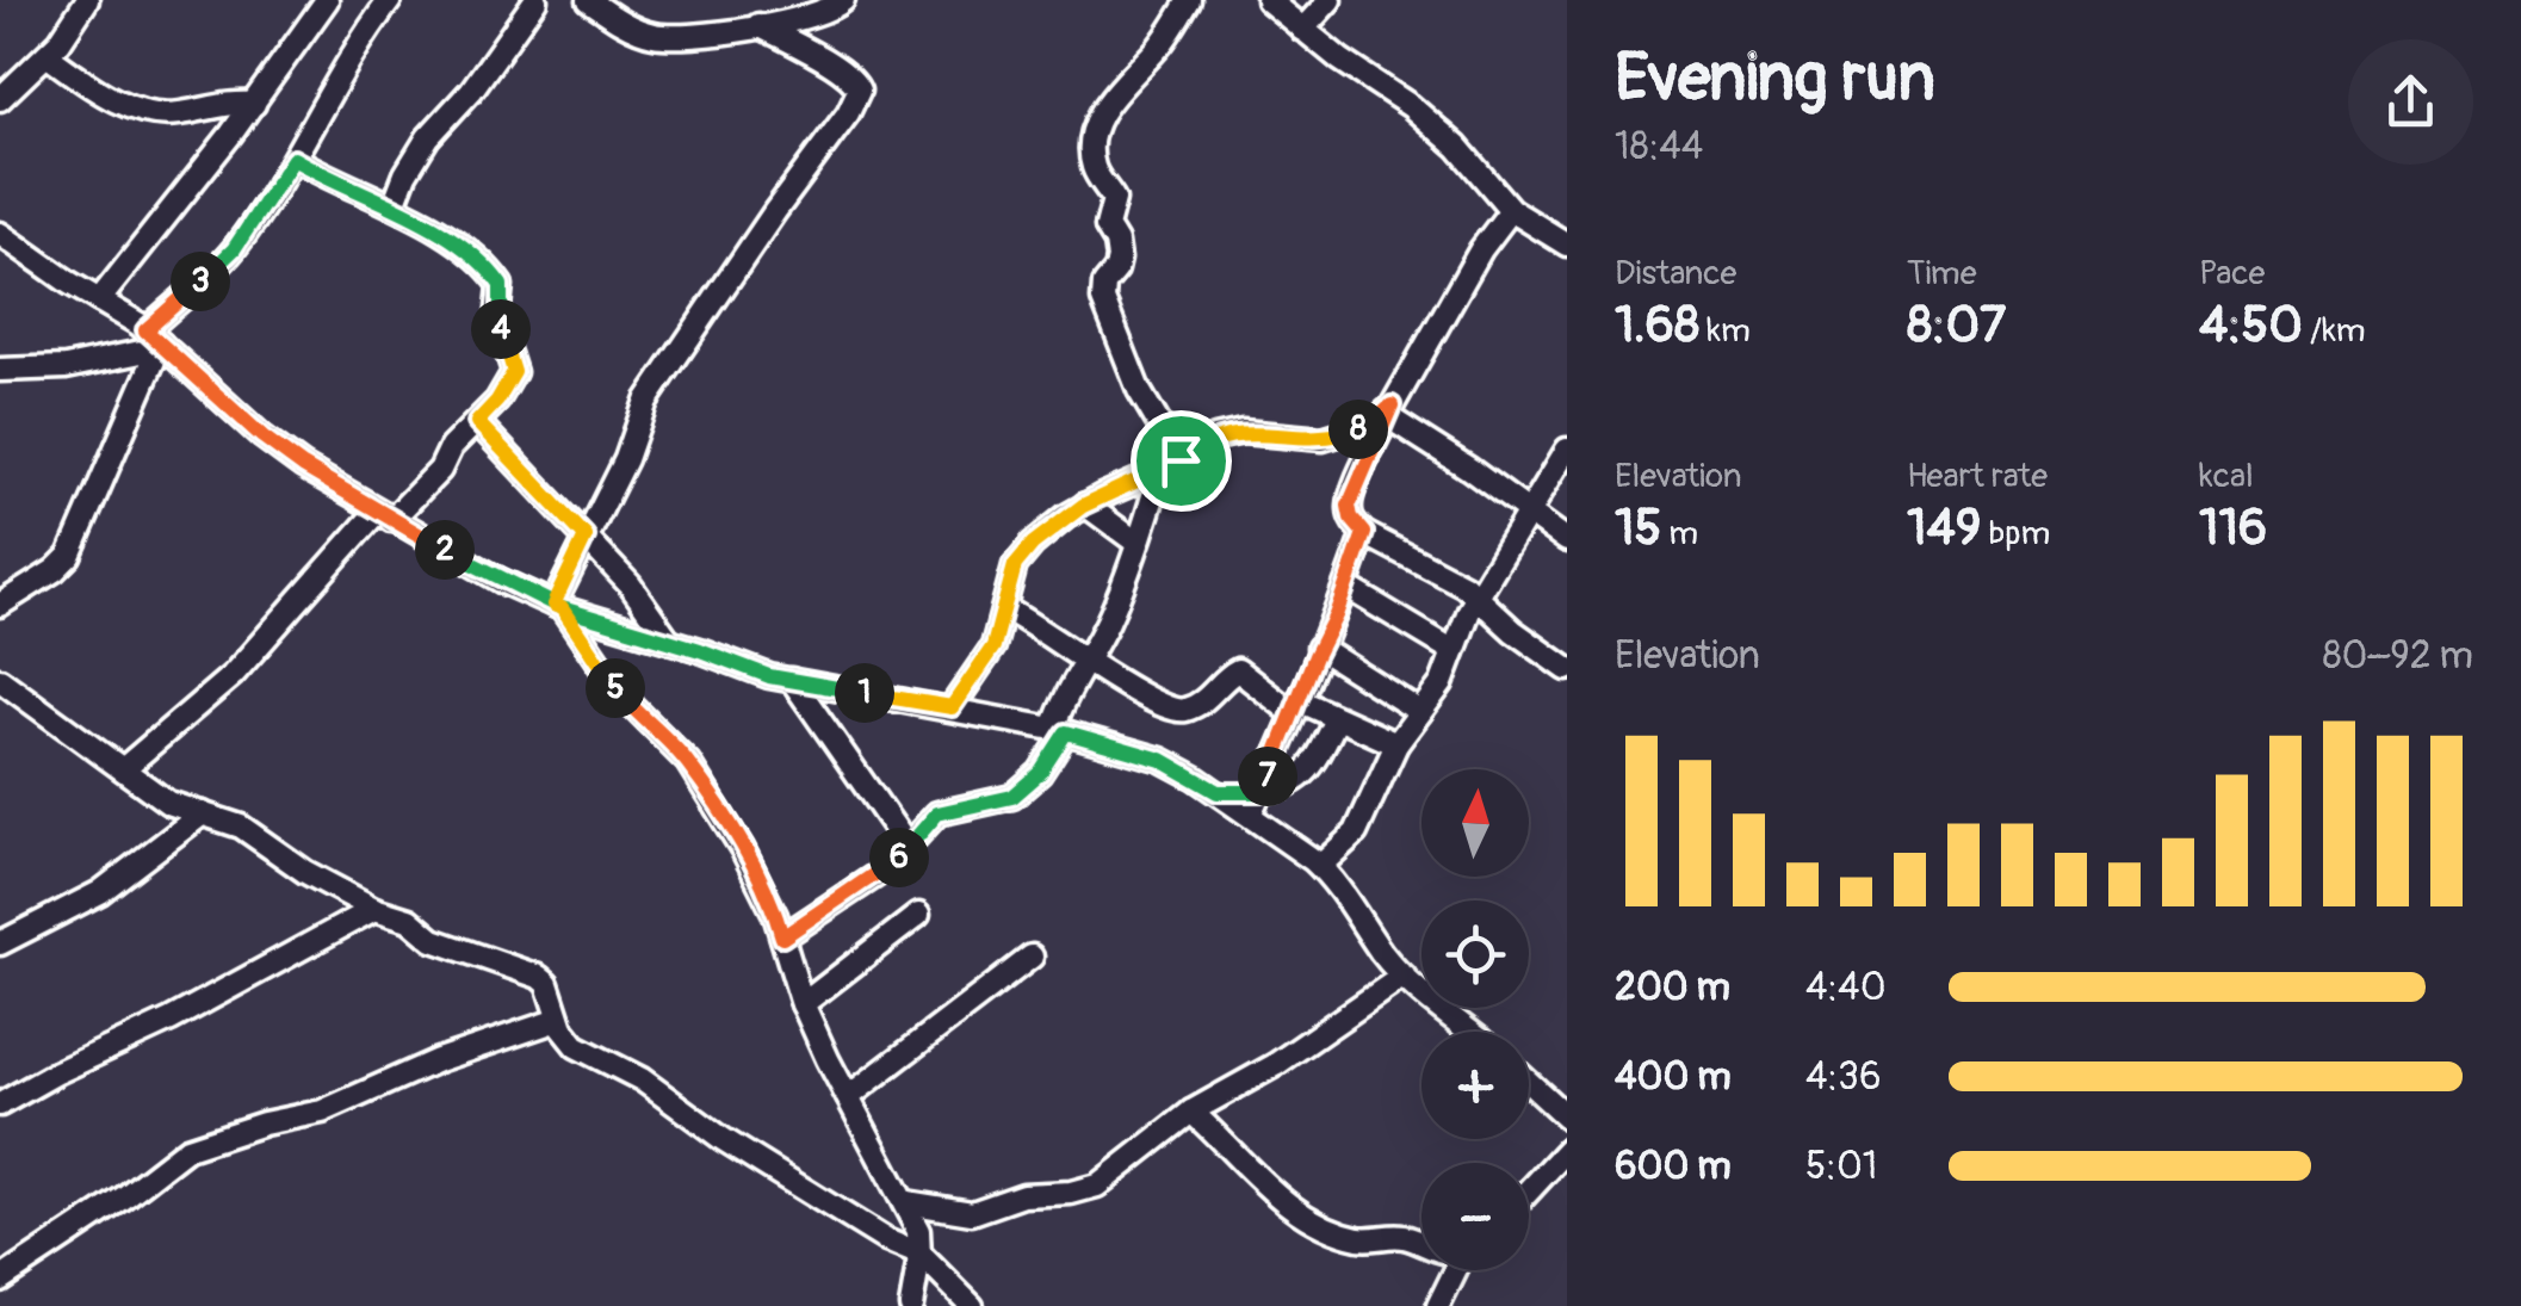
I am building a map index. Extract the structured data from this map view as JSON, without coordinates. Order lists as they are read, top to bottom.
{
  "north": "top",
  "page": {
    "heading": ["Evening run", "18:44"],
    "stats": [
      ["Distance", "1.68 km"],
      ["Time", "8:07"],
      ["Pace", "4:50 /km"],
      ["Elevation", "15 m"],
      ["Heart rate", "149 bpm"],
      ["kcal", "116"]
    ],
    "pins": [
      "3",
      "4",
      "8",
      "2",
      "5",
      "1",
      "7",
      "6"
    ],
    "chart": ["Elevation", "80–92 m"],
    "map_buttons": ["+", "−"],
    "list": [
      {
        "name": "200 m",
        "note": "4:40"
      },
      {
        "name": "400 m",
        "note": "4:36"
      },
      {
        "name": "600 m",
        "note": "5:01"
      }
    ]
  }
}
